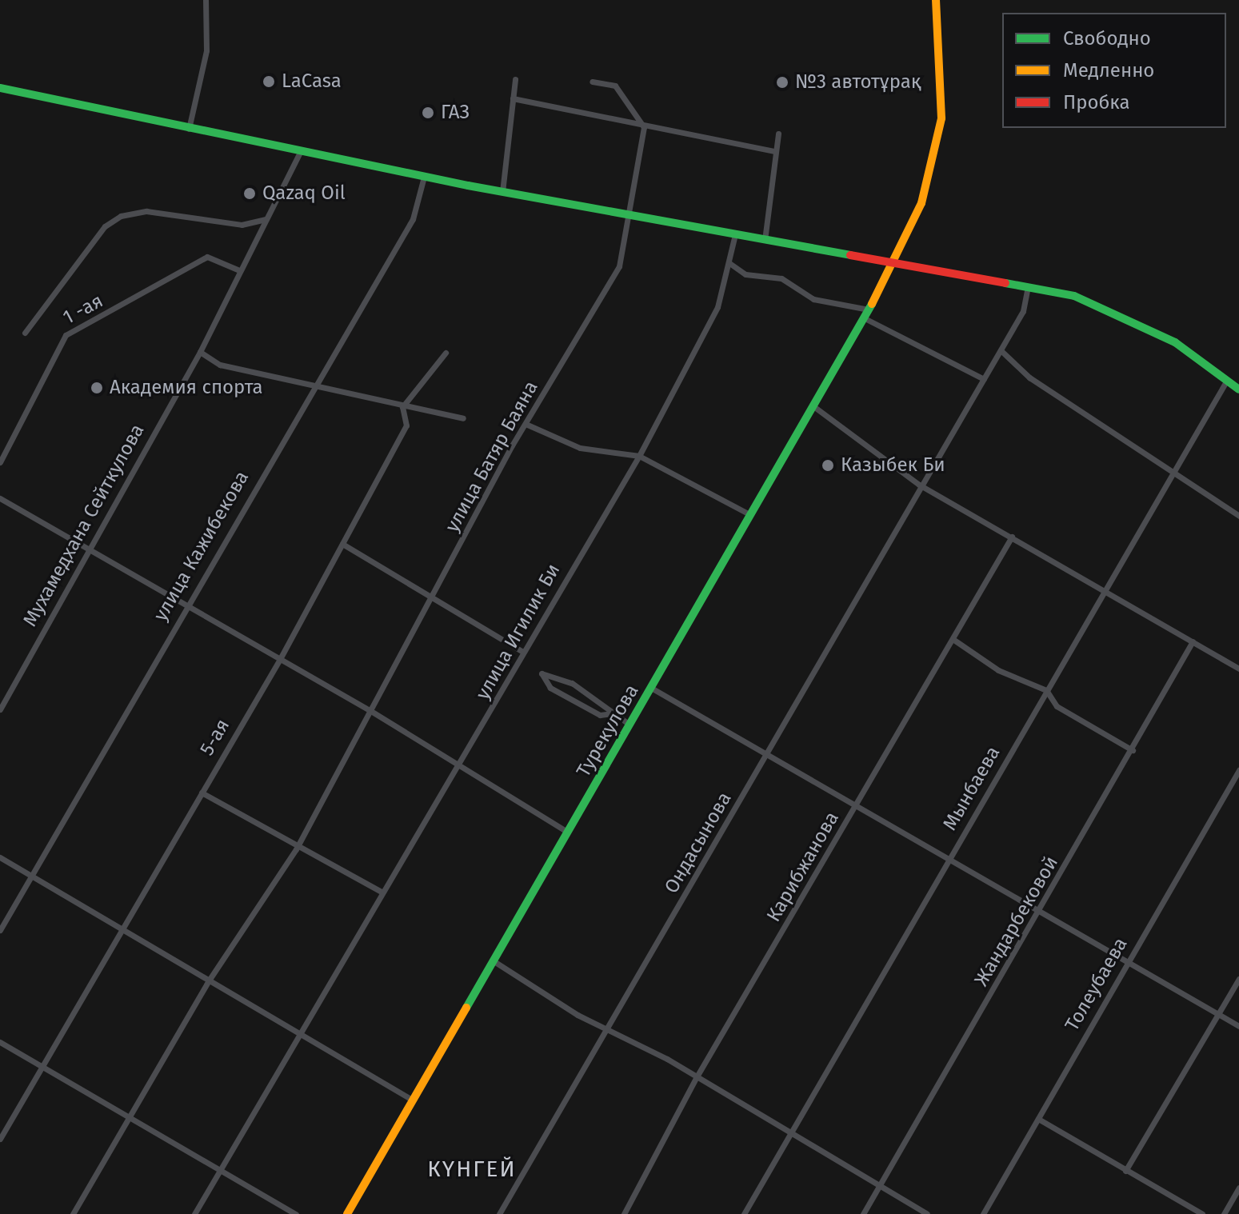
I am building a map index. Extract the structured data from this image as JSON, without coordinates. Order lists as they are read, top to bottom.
{
  "streets": {
    "street": [
      "1 -ая",
      "улица Батяр Баяна",
      "Мухамедхана Сейткулова",
      "улица Кажибекова",
      "улица Игилик Би",
      "Турекулова",
      "5-ая",
      "Мынбаева",
      "Ондасынова",
      "Карибжанова",
      "Жандарбековой",
      "Толеубаева"
    ]
  },
  "crossings": [
    ["1 -ая", "Мухамедхана Сейткулова"]
  ],
  "districts": ["КҮНГЕЙ"],
  "places": [
    "LaCasa",
    "№3 автотұрақ",
    "ГАЗ",
    "Qazaq Oil",
    "Академия спорта",
    "Казыбек Би"
  ],
  "legend": ["Свободно", "Медленно", "Пробка"]
}
